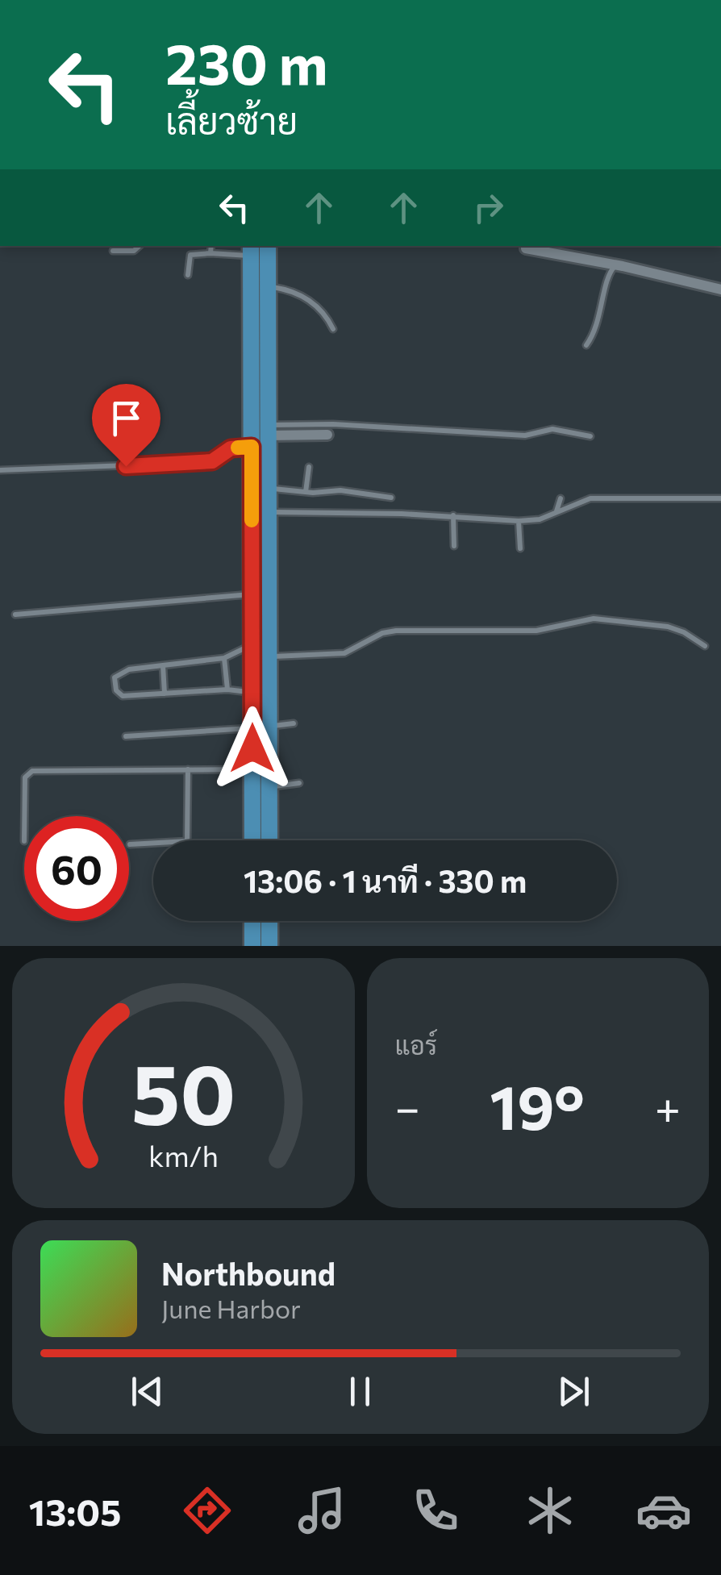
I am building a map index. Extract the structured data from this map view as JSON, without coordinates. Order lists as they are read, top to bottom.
{
  "page": {
    "turn": ["230 m", "เลี้ยวซ้าย"],
    "limit": "60",
    "trip": "13:06 · 1 นาที · 330 m",
    "tile": "แอร์",
    "heat": ["−", "19°", "+"],
    "song": ["Northbound", "June Harbor"],
    "tabs": "13:05",
    "gauge": ["50", "km/h"]
  }
}
